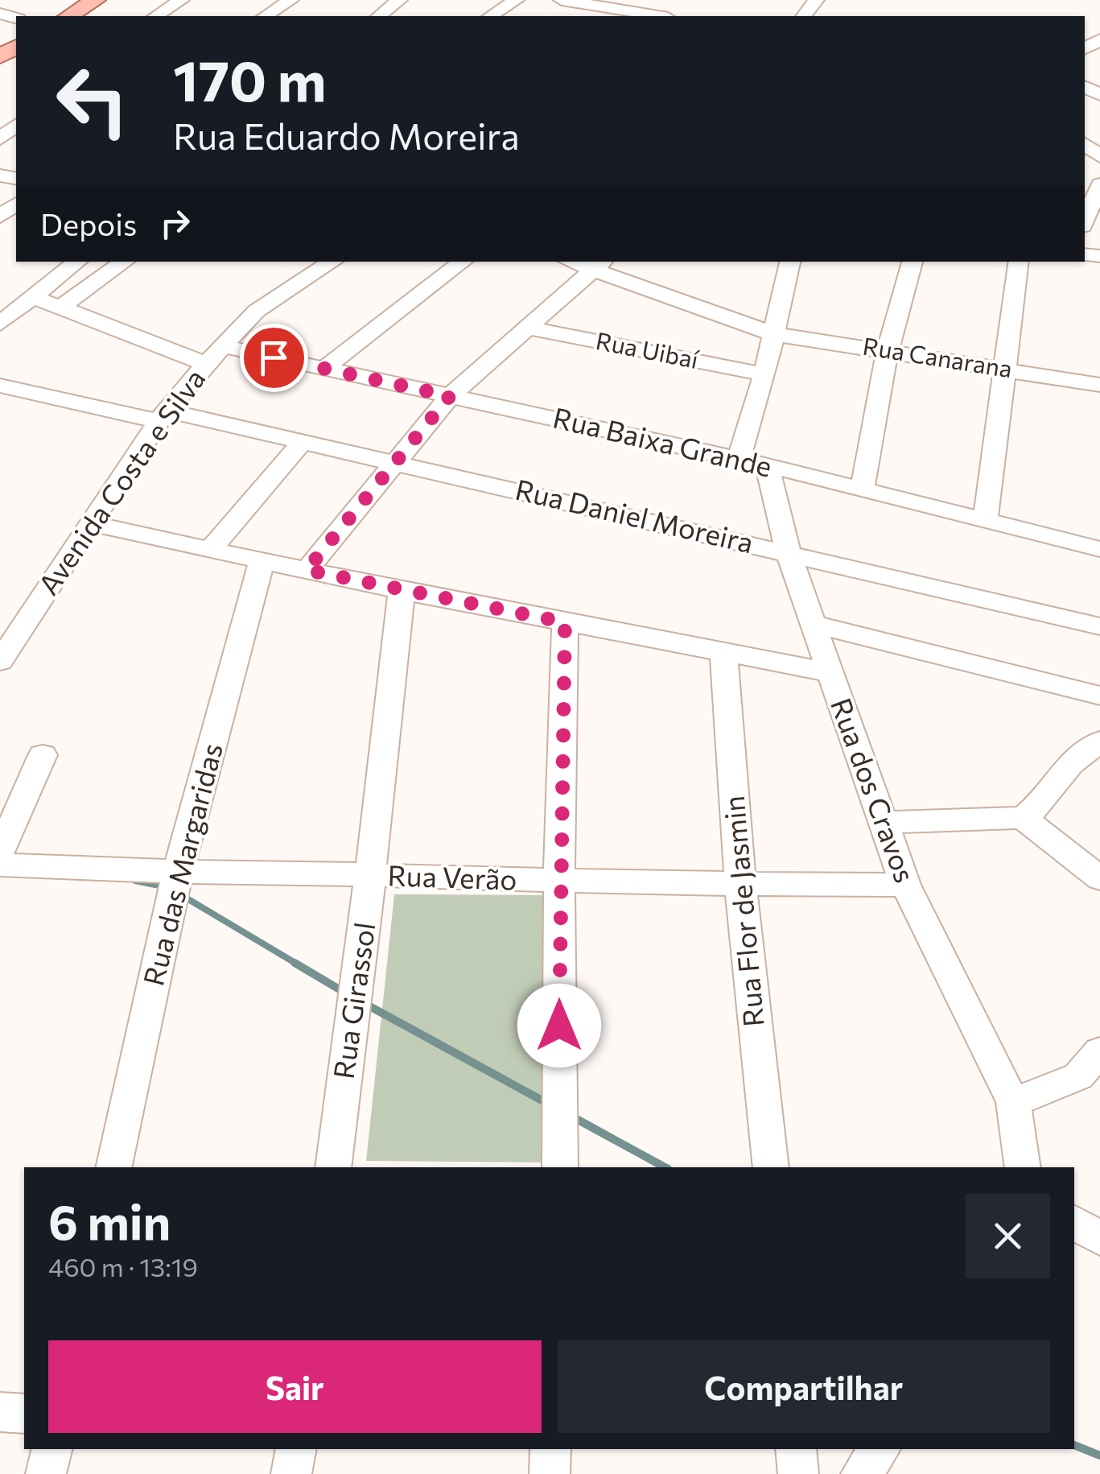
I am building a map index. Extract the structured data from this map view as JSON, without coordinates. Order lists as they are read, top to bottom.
{
  "streets": {
    "street": [
      "Rua Uibaí",
      "Rua Canarana",
      "Rua Baixa Grande",
      "Avenida Costa e Silva",
      "Rua Daniel Moreira",
      "Rua dos Cravos",
      "Rua das Margaridas",
      "Rua Verão",
      "Rua Flor de Jasmin",
      "Rua Girassol"
    ]
  },
  "crossings": [
    ["Rua Baixa Grande", "Avenida Costa e Silva"],
    ["Rua Baixa Grande", "Rua dos Cravos"],
    ["Avenida Costa e Silva", "Rua Daniel Moreira"],
    ["Rua Daniel Moreira", "Rua dos Cravos"],
    ["Rua dos Cravos", "Rua Verão"],
    ["Rua das Margaridas", "Rua Verão"],
    ["Rua Verão", "Rua Flor de Jasmin"],
    ["Rua Verão", "Rua Girassol"]
  ],
  "page": {
    "turn": ["170 m", "Rua Eduardo Moreira"],
    "then": "Depois",
    "heading": ["6 min", "460 m · 13:19"],
    "buttons": ["Sair", "Compartilhar"]
  }
}
